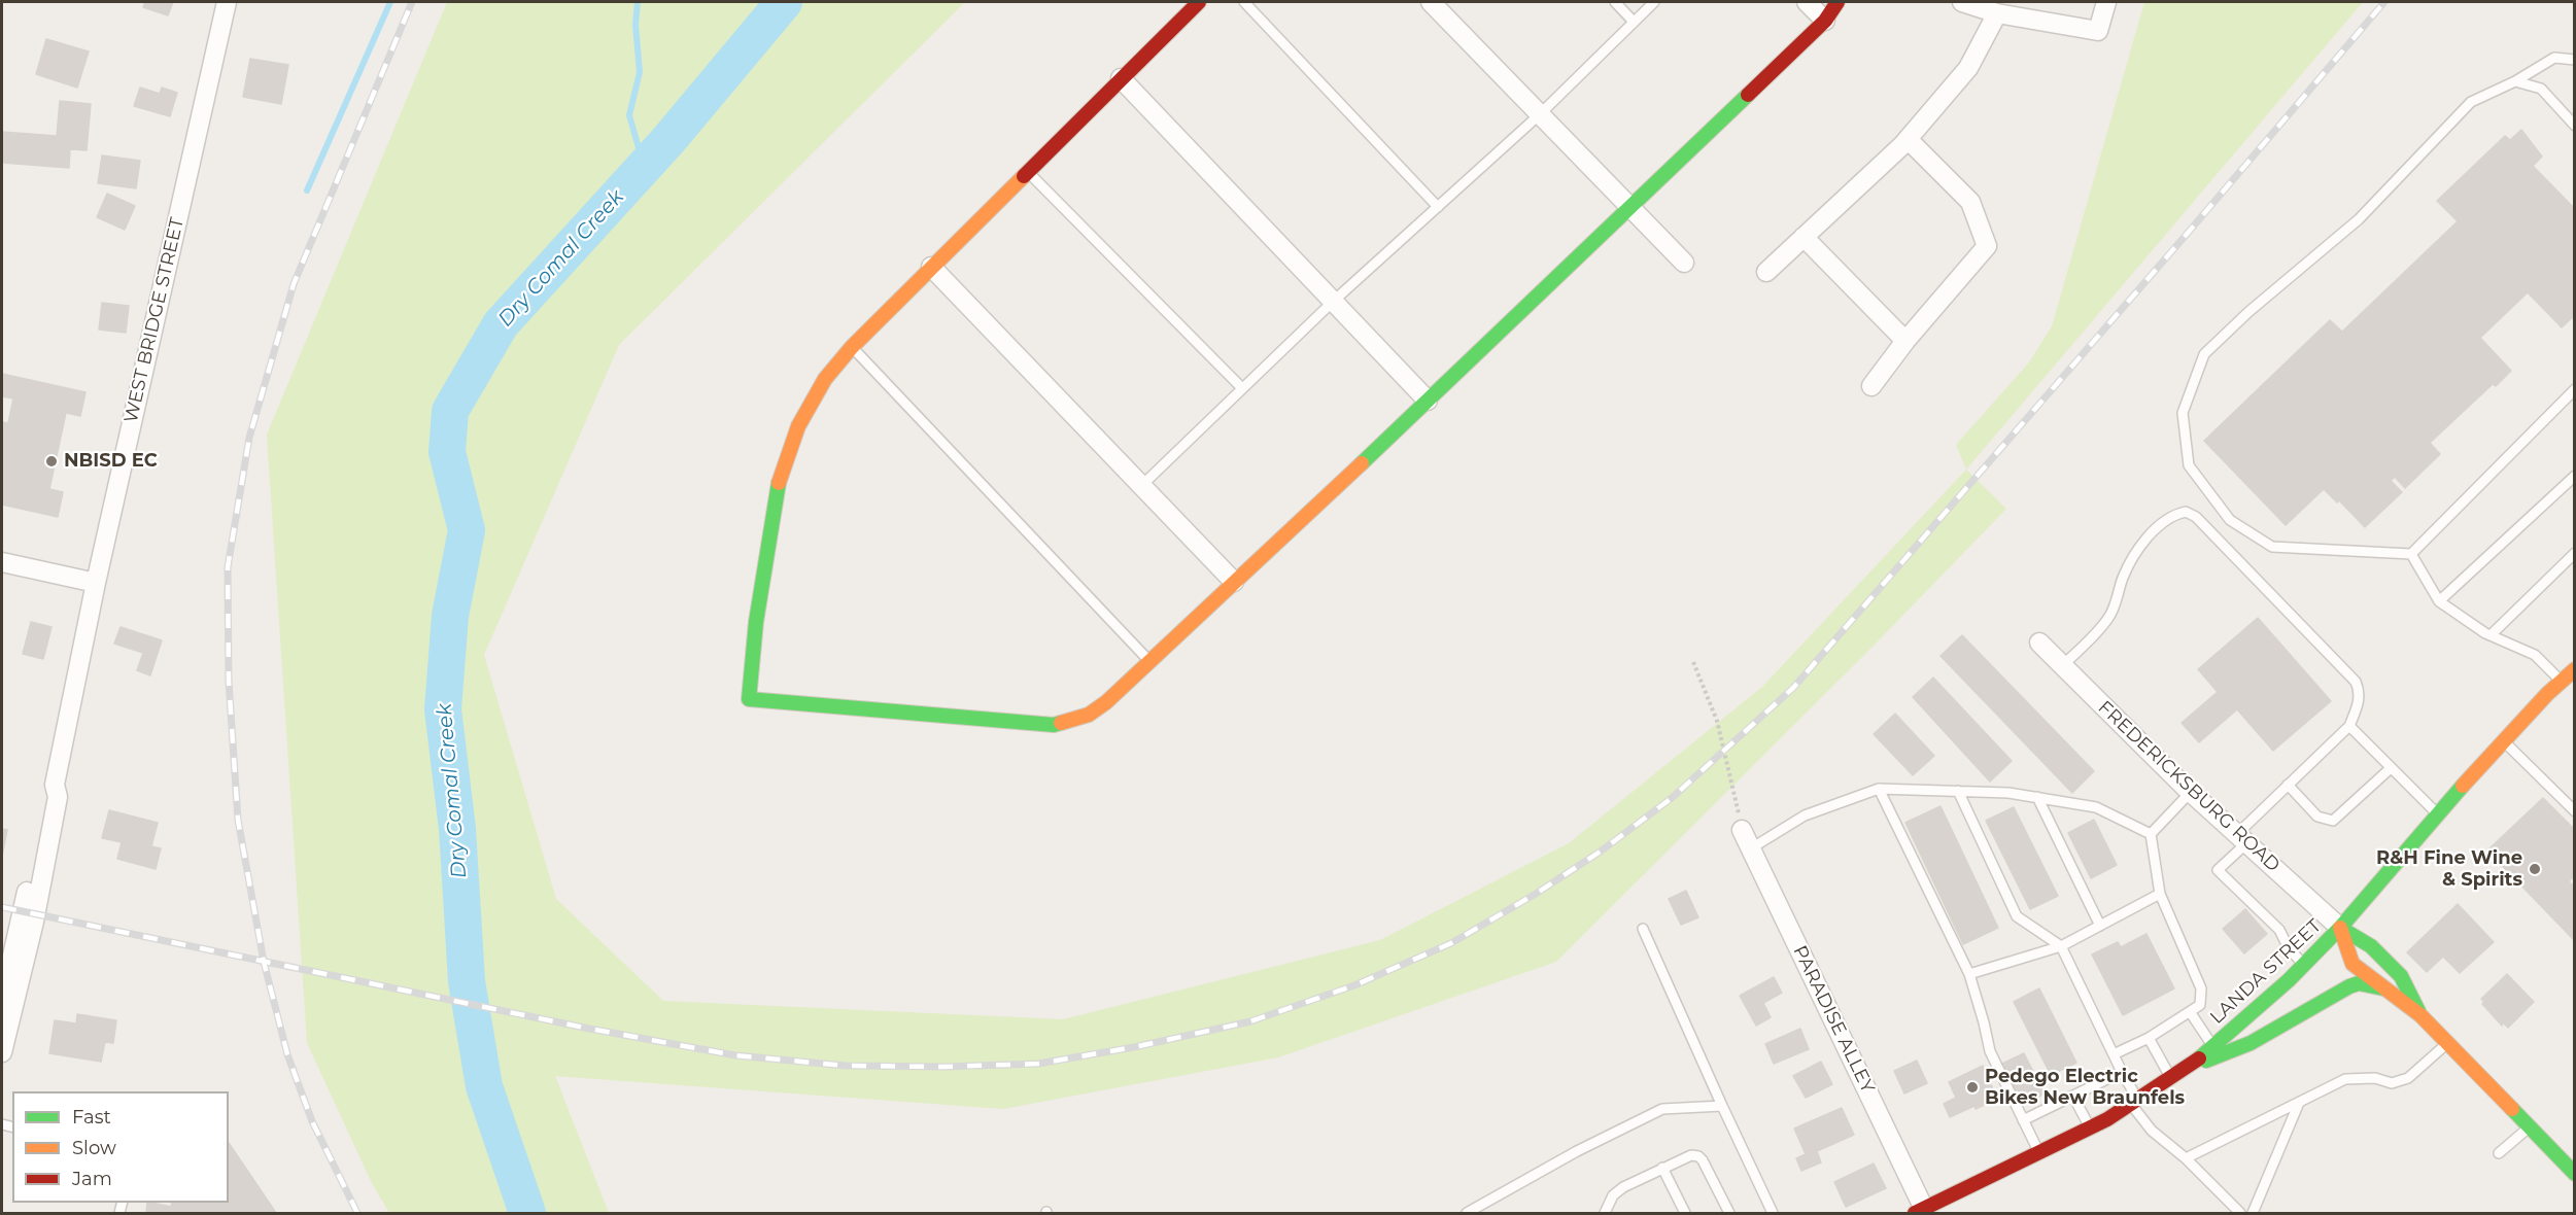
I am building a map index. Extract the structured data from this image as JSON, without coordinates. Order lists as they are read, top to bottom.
{
  "streets": {
    "street": [
      "WEST BRIDGE STREET",
      "FREDERICKSBURG ROAD",
      "LANDA STREET",
      "PARADISE ALLEY"
    ]
  },
  "crossings": [
    ["FREDERICKSBURG ROAD", "LANDA STREET"]
  ],
  "water": ["Dry Comal Creek"],
  "places": ["NBISD EC", "R&H Fine Wine & Spirits", "Pedego Electric Bikes New Braunfels"],
  "legend": ["Fast", "Slow", "Jam"]
}
